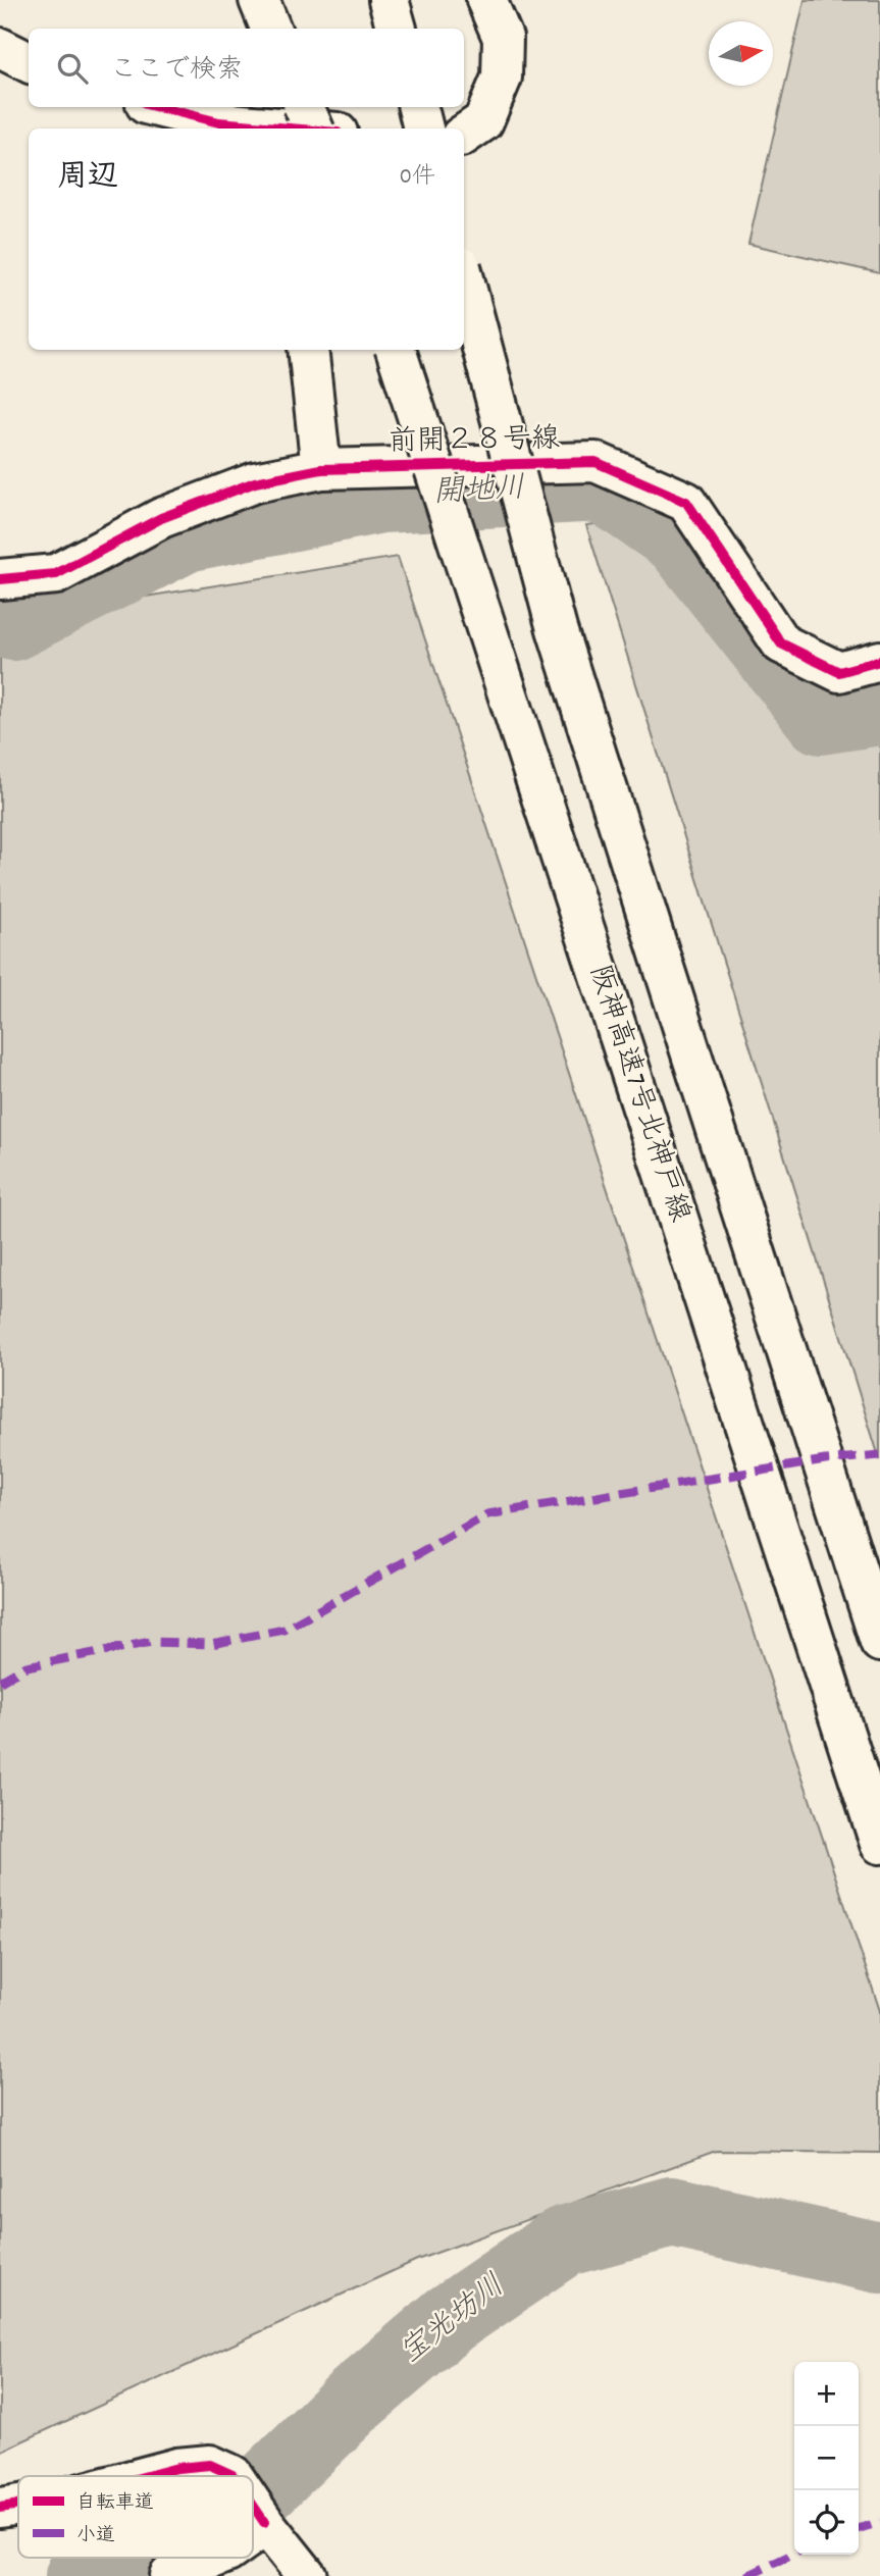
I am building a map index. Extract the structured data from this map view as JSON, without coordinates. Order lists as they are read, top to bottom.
{
  "streets": {
    "main road": ["前開２８号線", "阪神高速7号北神戸線"]
  },
  "water": ["開地川", "宝光坊川"],
  "legend": ["自転車道", "小道"],
  "north": "right",
  "page": {
    "search": "ここで検索",
    "heading": ["周辺", "0件"],
    "map_buttons": ["+", "−"]
  }
}
